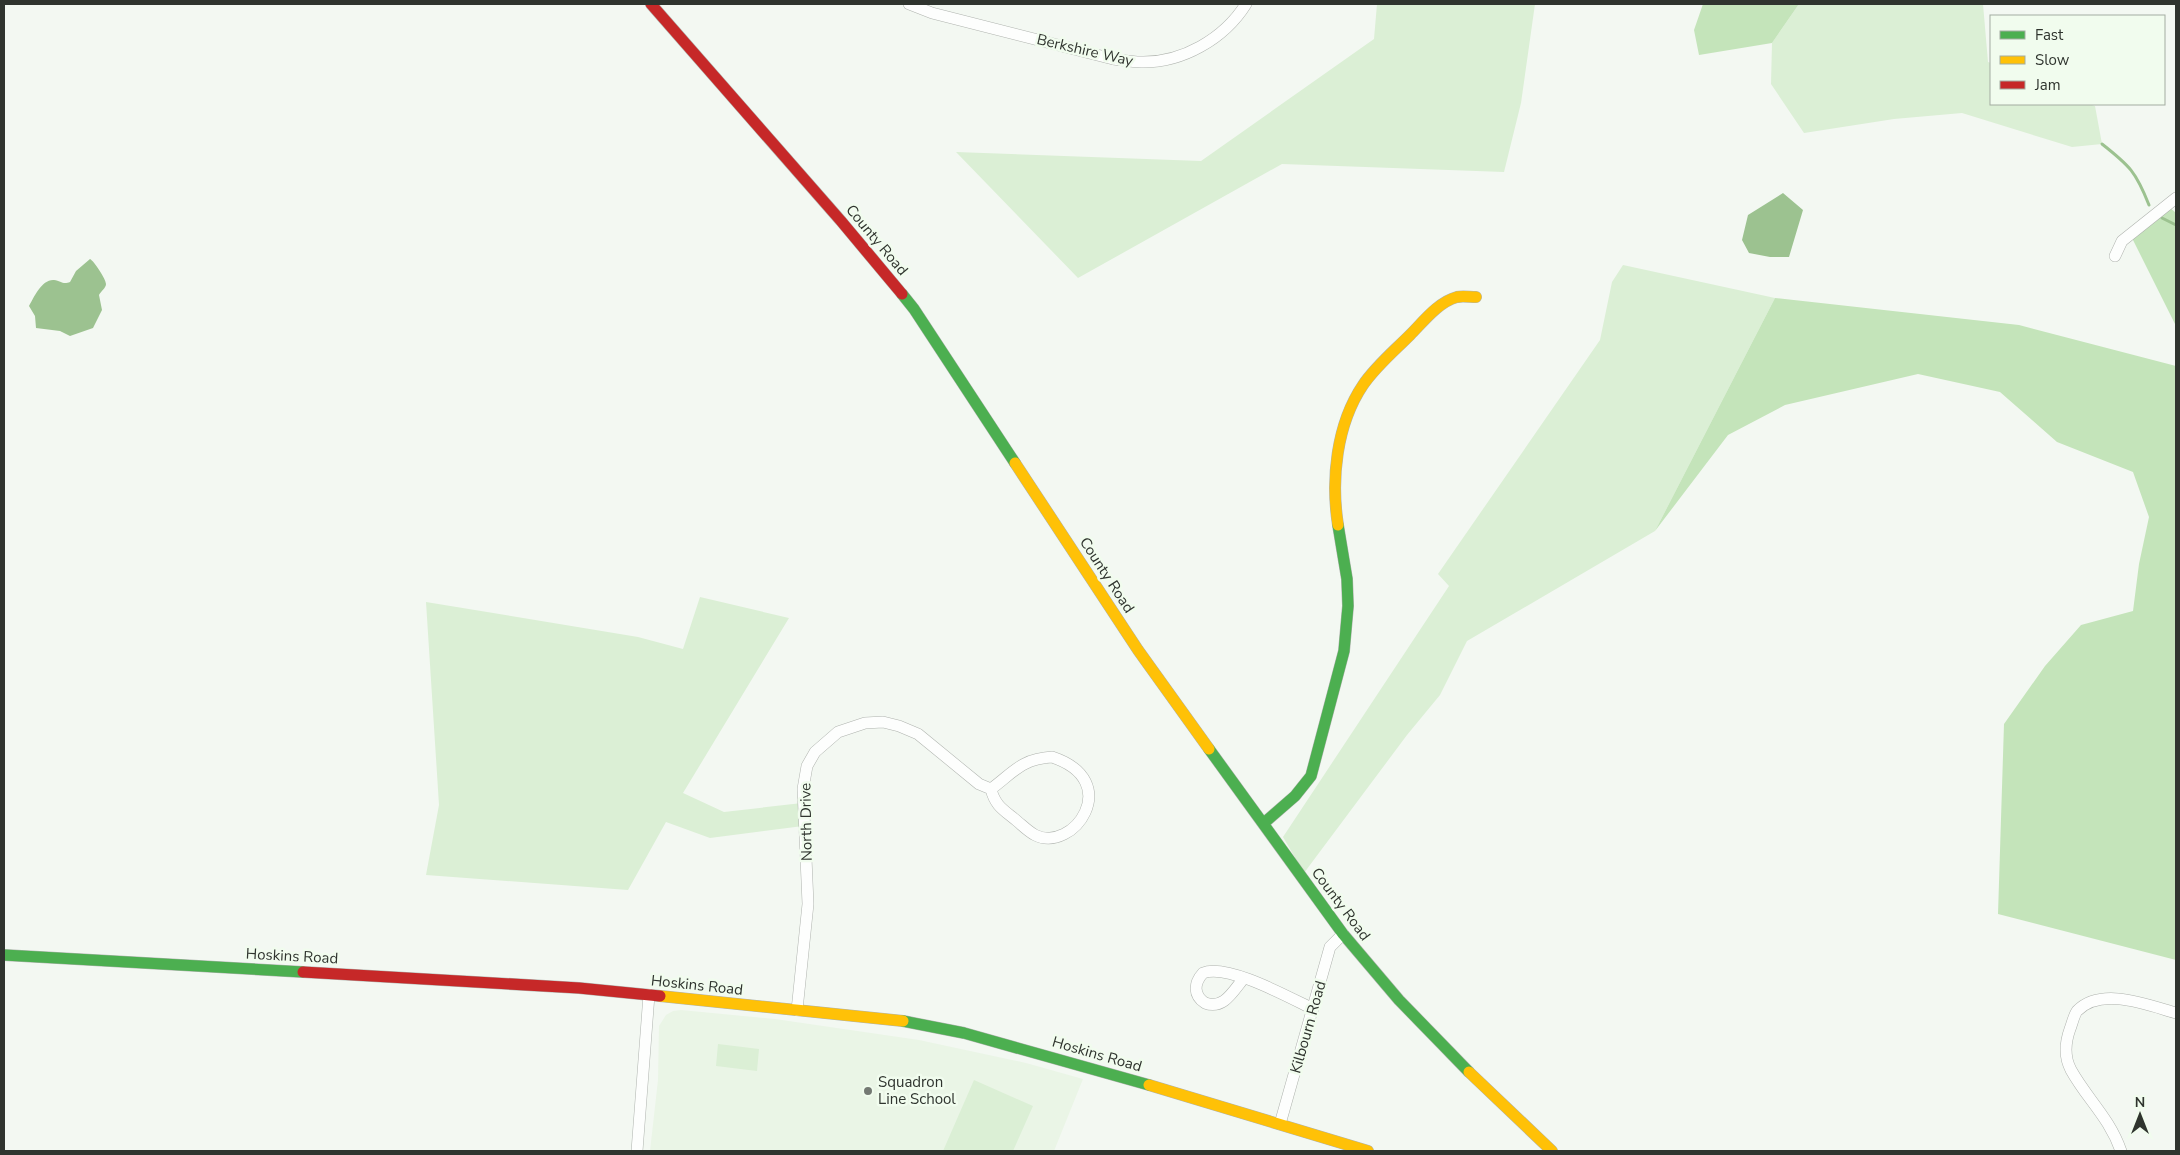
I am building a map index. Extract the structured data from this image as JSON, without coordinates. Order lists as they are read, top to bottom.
{
  "streets": {
    "street": [
      "Berkshire Way",
      "County Road",
      "North Drive",
      "Hoskins Road",
      "Kilbourn Road"
    ]
  },
  "crossings": [
    ["County Road", "Kilbourn Road"],
    ["North Drive", "Hoskins Road"],
    ["Hoskins Road", "Kilbourn Road"]
  ],
  "places": ["Squadron Line School"],
  "legend": ["Fast", "Slow", "Jam"],
  "north": "top"
}
